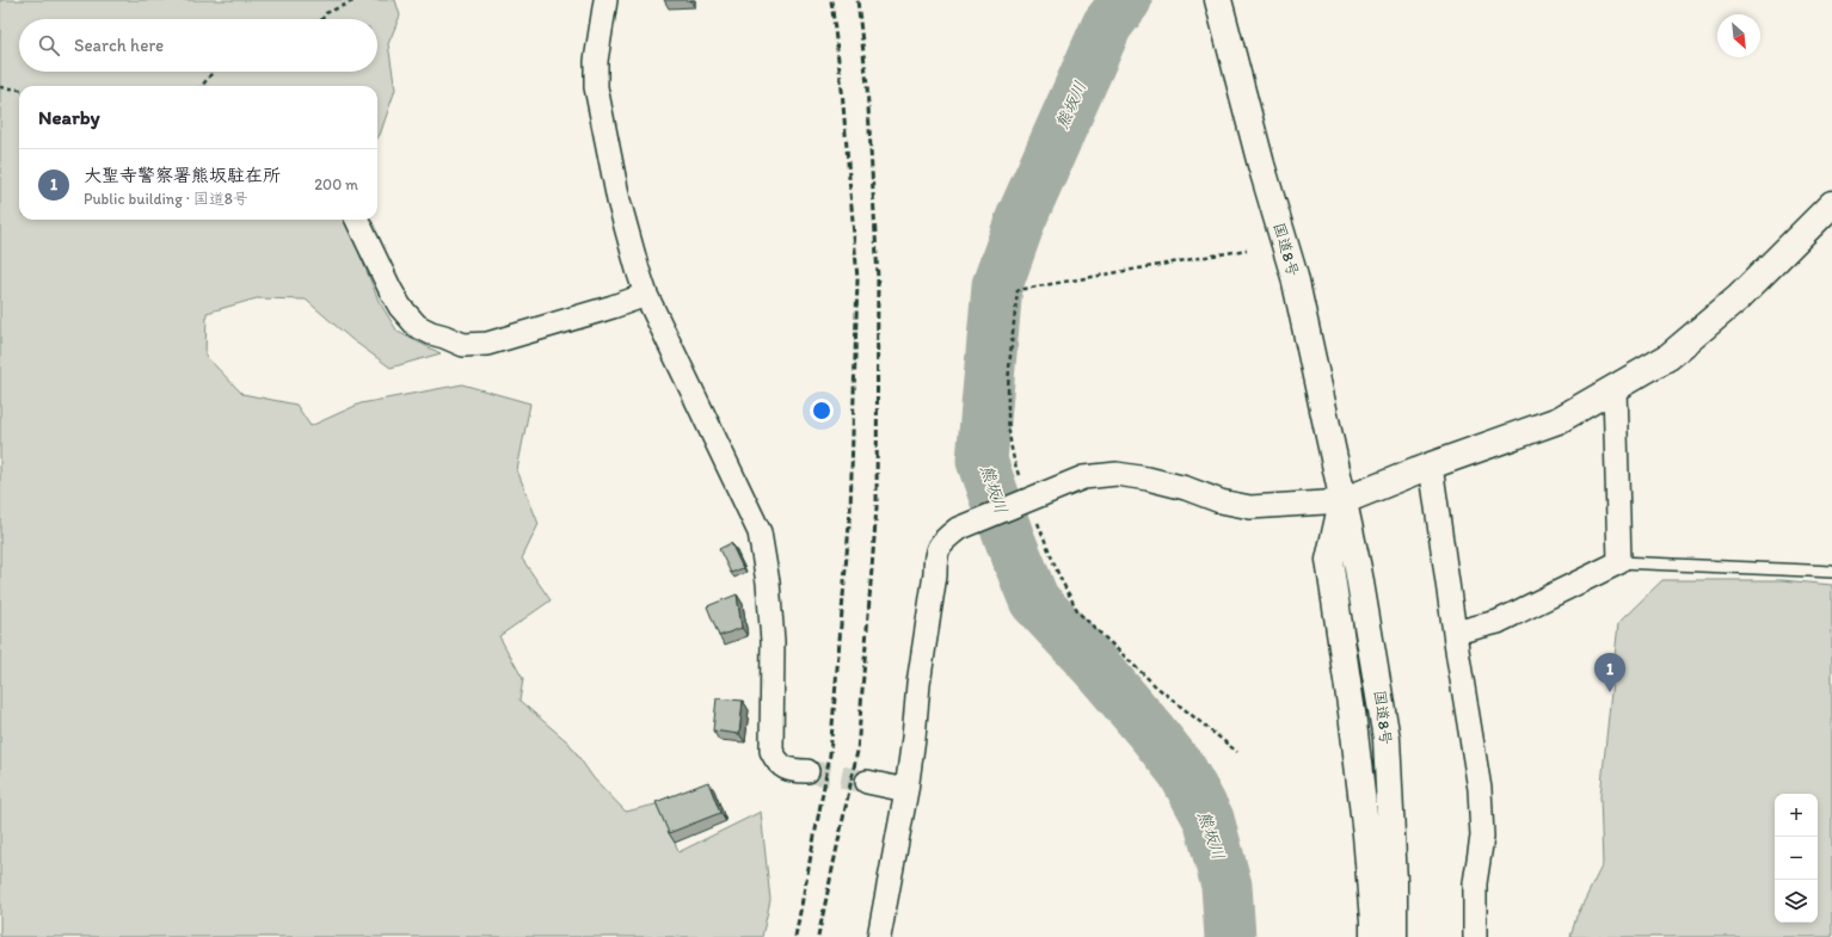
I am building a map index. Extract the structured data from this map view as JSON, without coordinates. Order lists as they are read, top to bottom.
{
  "streets": {
    "main road": ["国道8号"]
  },
  "water": ["熊坂川"],
  "north": "bottom right",
  "page": {
    "search": "Search here",
    "heading": "Nearby",
    "list": [
      {
        "mark": "1",
        "name": "大聖寺警察署熊坂駐在所",
        "note": "Public building · 国道8号",
        "value": "200 m"
      }
    ],
    "pins": "1",
    "map_buttons": ["+", "−"]
  }
}
